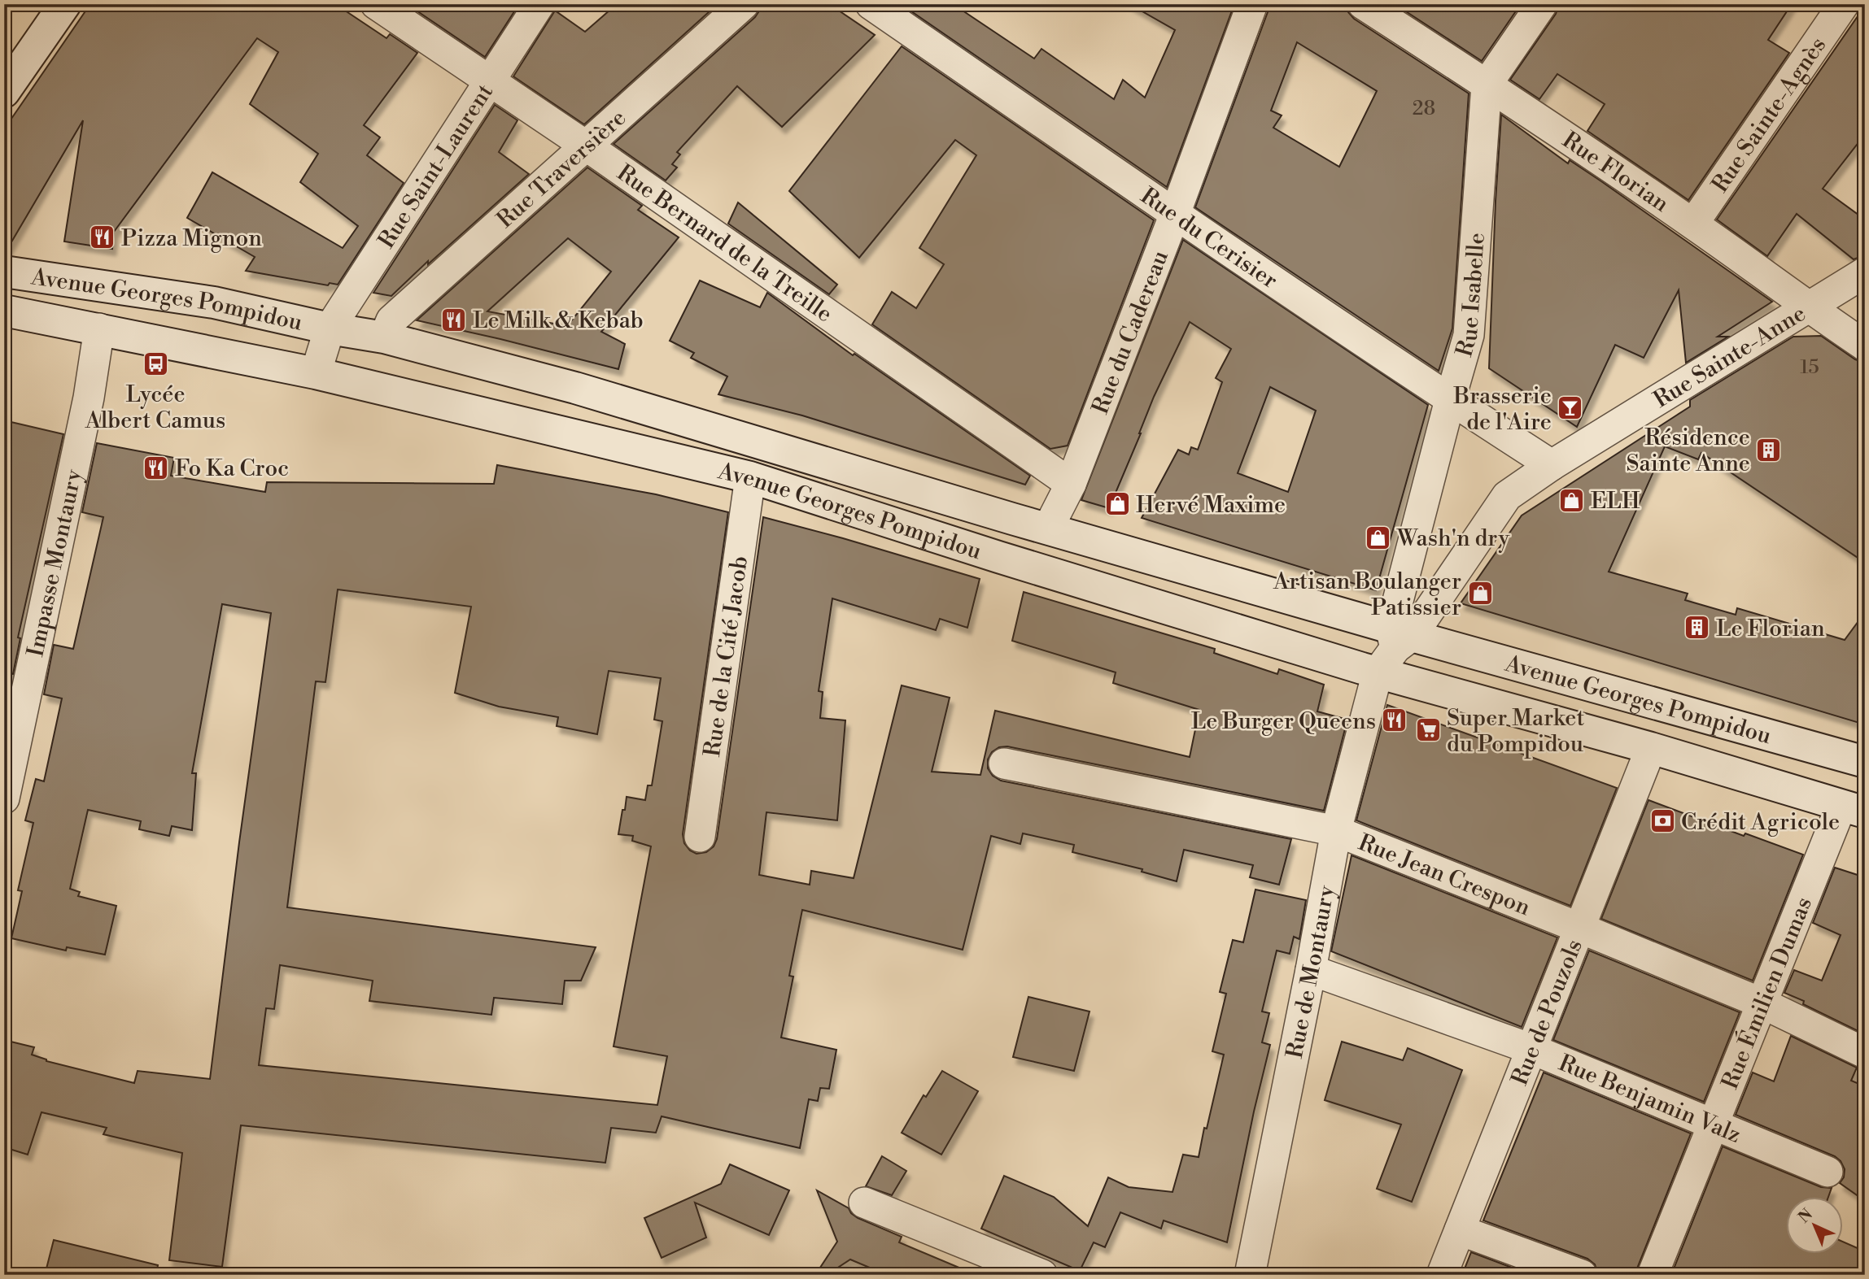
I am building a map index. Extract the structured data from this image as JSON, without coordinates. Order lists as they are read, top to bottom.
{
  "streets": {
    "main road": ["Avenue Georges Pompidou"],
    "street": [
      "Rue Sainte-Agnès",
      "Rue Saint-Laurent",
      "Rue Traversière",
      "Rue Florian",
      "Rue du Cerisier",
      "Rue Bernard de la Treille",
      "Rue Isabelle",
      "Rue du Cadereau",
      "Rue Sainte-Anne",
      "Impasse Montaury",
      "Rue de la Cité Jacob",
      "Rue Jean Crespon",
      "Rue de Montaury",
      "Rue Émilien Dumas",
      "Rue de Pouzols",
      "Rue Benjamin Valz"
    ]
  },
  "crossings": [
    ["Rue Sainte-Agnès", "Rue Florian"],
    ["Rue Saint-Laurent", "Rue Bernard de la Treille"],
    ["Rue Saint-Laurent", "Avenue Georges Pompidou"],
    ["Rue Traversière", "Rue Bernard de la Treille"],
    ["Rue Traversière", "Avenue Georges Pompidou"],
    ["Rue Florian", "Rue Isabelle"],
    ["Rue Florian", "Rue Sainte-Anne"],
    ["Rue du Cerisier", "Rue Isabelle"],
    ["Rue du Cerisier", "Rue du Cadereau"],
    ["Rue du Cerisier", "Rue Sainte-Anne"],
    ["Rue Bernard de la Treille", "Rue du Cadereau"],
    ["Rue Isabelle", "Avenue Georges Pompidou"],
    ["Rue Isabelle", "Rue Sainte-Anne"],
    ["Rue Isabelle", "Rue de Montaury"],
    ["Avenue Georges Pompidou", "Rue du Cadereau"],
    ["Avenue Georges Pompidou", "Rue Sainte-Anne"],
    ["Avenue Georges Pompidou", "Impasse Montaury"],
    ["Avenue Georges Pompidou", "Rue de la Cité Jacob"],
    ["Avenue Georges Pompidou", "Rue de Montaury"],
    ["Avenue Georges Pompidou", "Rue Émilien Dumas"],
    ["Avenue Georges Pompidou", "Rue de Pouzols"],
    ["Rue Sainte-Anne", "Rue de Montaury"],
    ["Rue Jean Crespon", "Rue de Montaury"],
    ["Rue Jean Crespon", "Rue Émilien Dumas"],
    ["Rue Jean Crespon", "Rue de Pouzols"],
    ["Rue de Montaury", "Rue Benjamin Valz"],
    ["Rue Émilien Dumas", "Rue Benjamin Valz"],
    ["Rue de Pouzols", "Rue Benjamin Valz"]
  ],
  "places": {
    "restaurant": [
      "Pizza Mignon",
      "Le Milk & Kebab",
      "Fo Ka Croc",
      "Le Burger Queens"
    ],
    "bus stop": ["Lycée Albert Camus"],
    "bar": ["Brasserie de l'Aire"],
    "building": ["Résidence Sainte Anne", "Le Florian"],
    "shop": [
      "ELH",
      "Hervé Maxime",
      "Wash'n dry",
      "Artisan Boulanger Patissier"
    ],
    "supermarket": ["Super Market du Pompidou"],
    "bank": ["Crédit Agricole"]
  },
  "house_numbers": ["28", "15"],
  "north": "top left"
}
